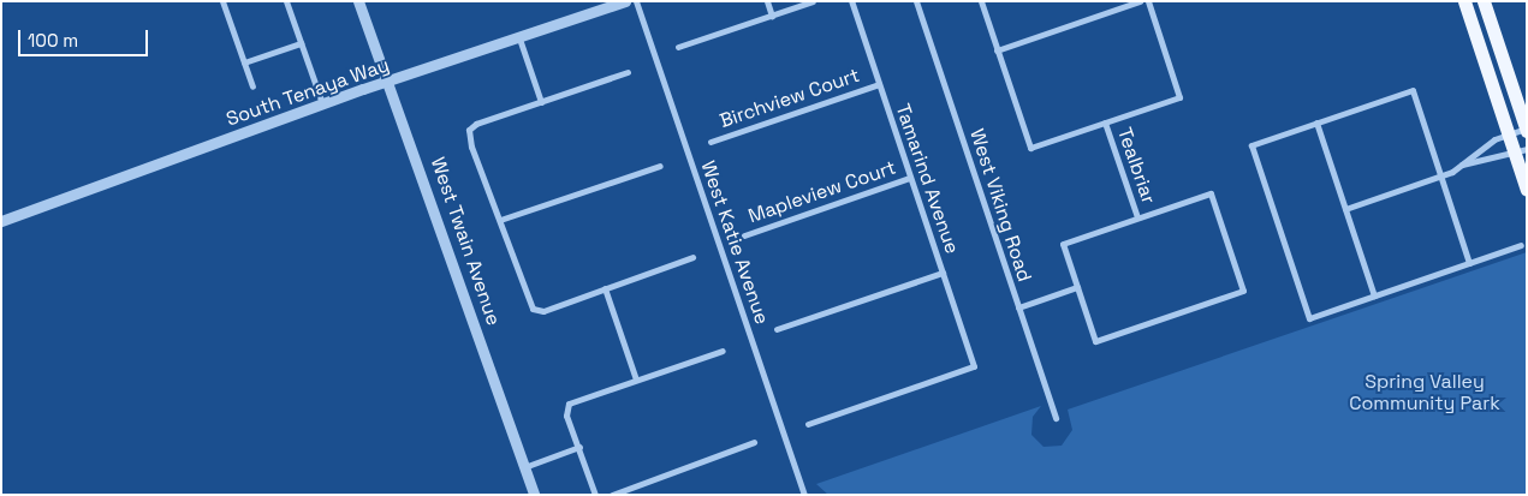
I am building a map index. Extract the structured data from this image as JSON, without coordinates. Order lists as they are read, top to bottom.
{
  "streets": {
    "street": [
      "South Tenaya Way",
      "Birchview Court",
      "Tealbriar",
      "Tamarind Avenue",
      "Mapleview Court",
      "West Viking Road",
      "West Twain Avenue",
      "West Katie Avenue"
    ]
  },
  "crossings": [
    ["South Tenaya Way", "West Twain Avenue"],
    ["Birchview Court", "Tamarind Avenue"],
    ["Tamarind Avenue", "Mapleview Court"]
  ],
  "parks": ["Spring Valley Community Park"],
  "scale_bar": "100 m"
}
